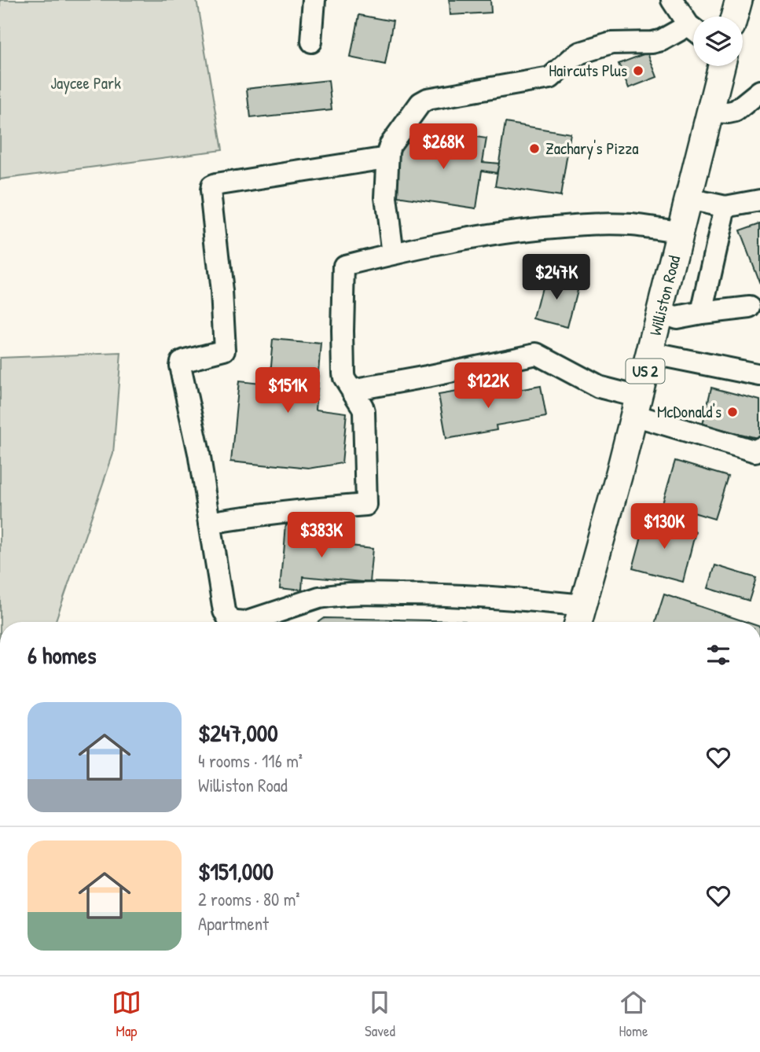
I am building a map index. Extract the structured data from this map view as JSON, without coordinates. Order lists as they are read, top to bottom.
{
  "streets": {
    "main road": ["Williston Road", "US 2"]
  },
  "parks": ["Jaycee Park"],
  "places": ["Haircuts Plus", "Zachary's Pizza", "McDonald's"],
  "page": {
    "price": [
      "$268K",
      "$247K",
      "$122K",
      "$151K",
      "$130K",
      "$383K"
    ],
    "heading": "6 homes",
    "list": [
      {
        "name": "$247,000",
        "note": "4 rooms · 116 m² · Williston Road"
      },
      {
        "name": "$151,000",
        "note": "2 rooms · 80 m² · Apartment"
      }
    ],
    "tabs": ["Map", "Saved", "Home"]
  }
}
